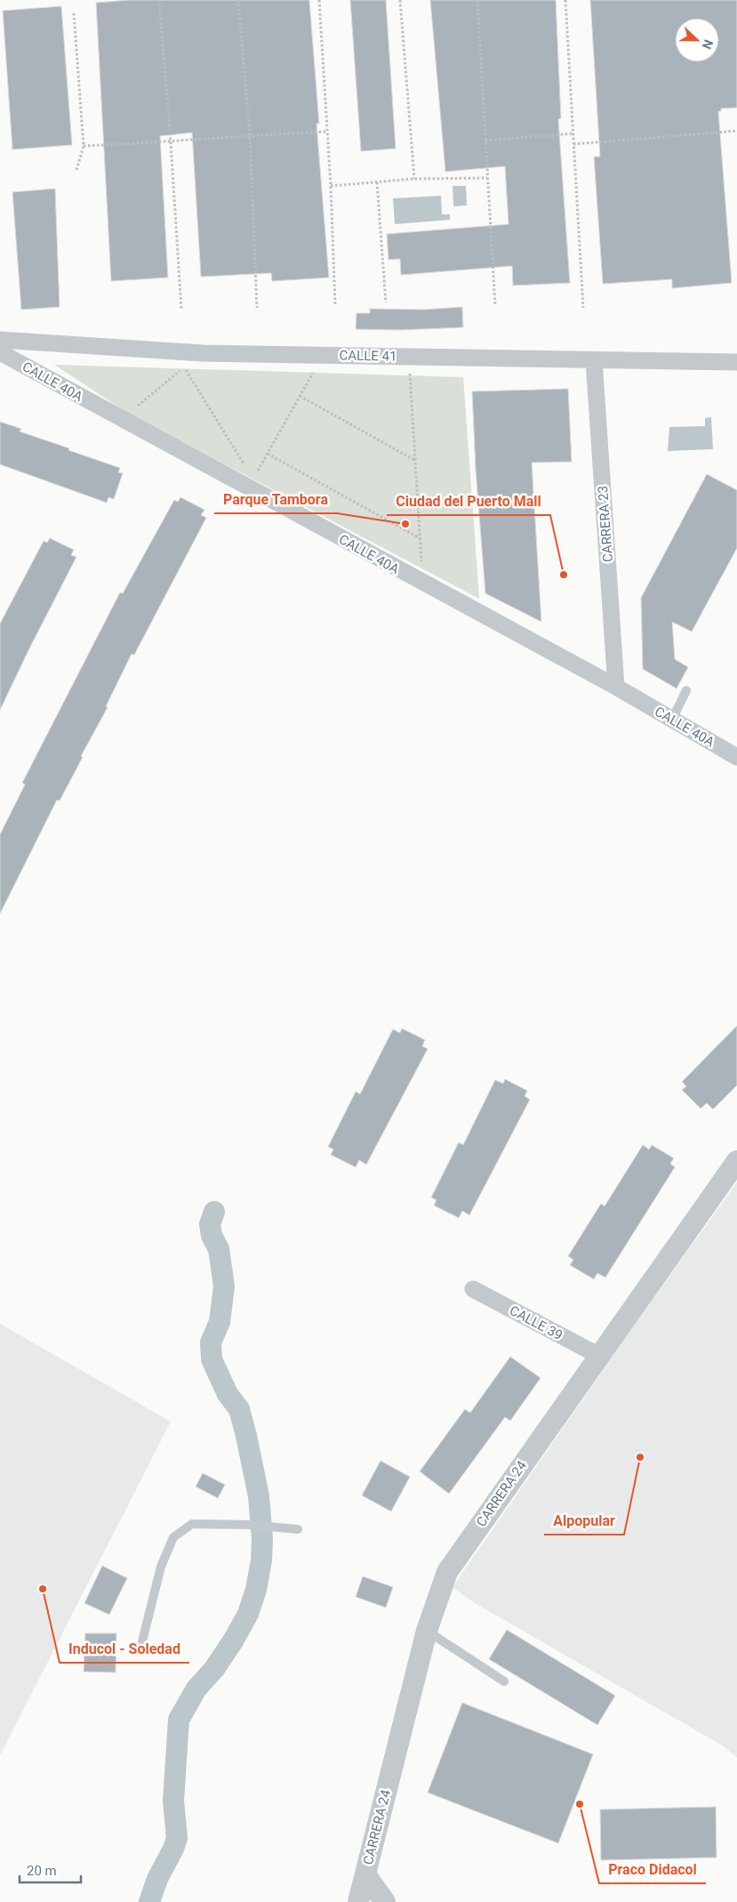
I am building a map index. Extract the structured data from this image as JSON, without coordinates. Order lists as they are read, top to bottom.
{
  "streets": {
    "street": [
      "CALLE 41",
      "CALLE 40A",
      "CARRERA 23",
      "CALLE 39",
      "CARRERA 24"
    ]
  },
  "crossings": [
    ["CALLE 41", "CARRERA 23"],
    ["CALLE 40A", "CARRERA 23"],
    ["CALLE 39", "CARRERA 24"]
  ],
  "places": [
    "Parque Tambora",
    "Ciudad del Puerto Mall",
    "Alpopular",
    "Inducol - Soledad",
    "Praco Didacol"
  ],
  "scale_bar": "20 m",
  "north": "right"
}
